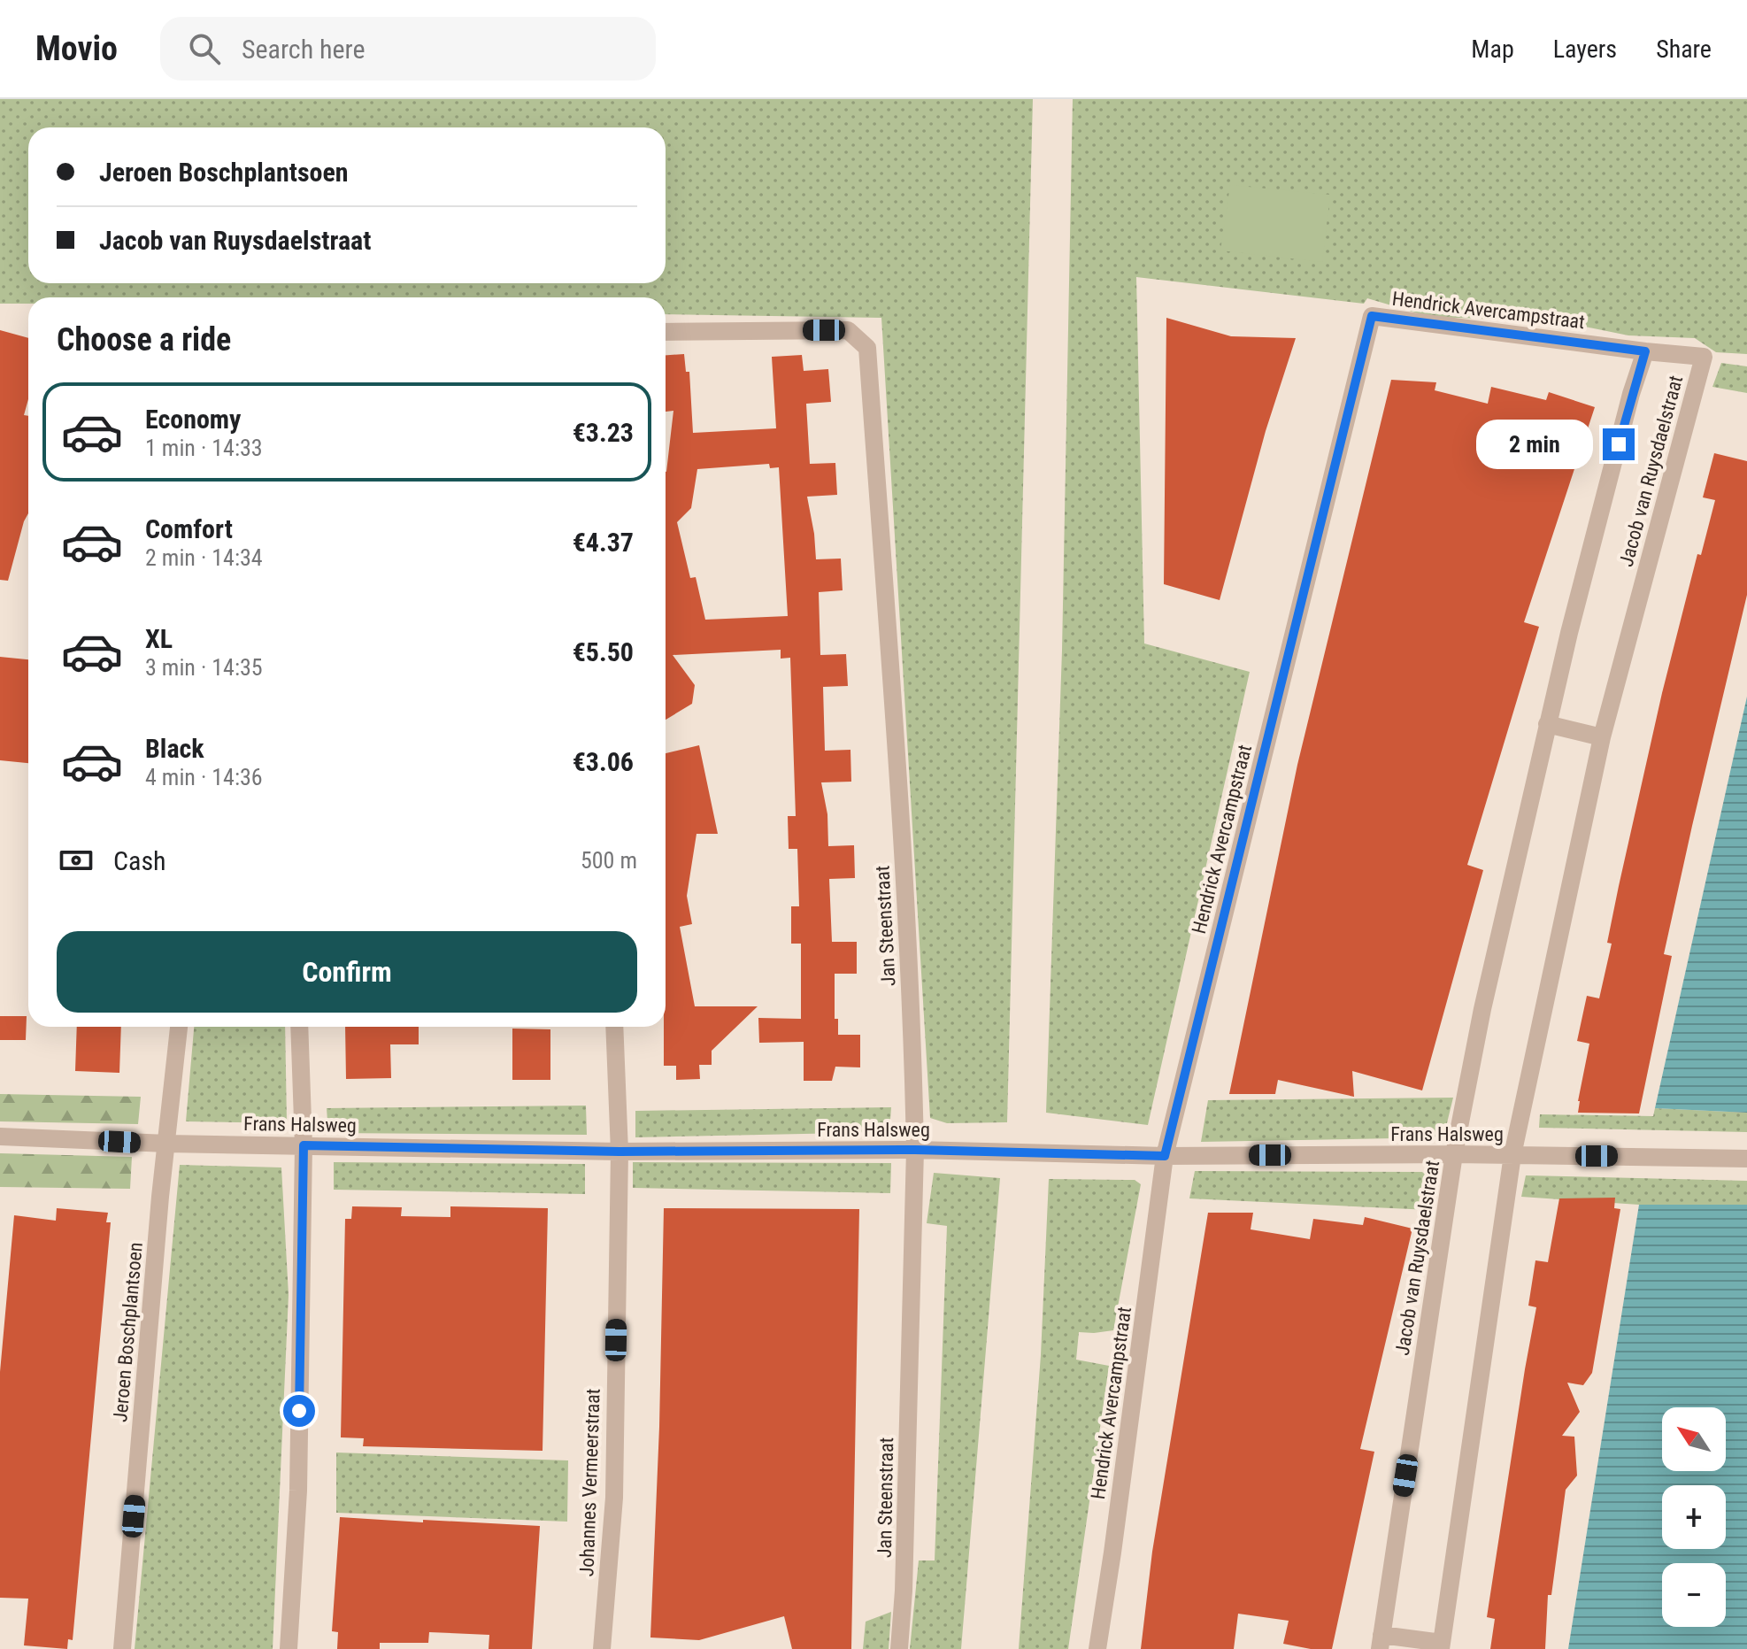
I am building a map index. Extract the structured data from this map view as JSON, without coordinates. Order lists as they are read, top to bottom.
{
  "streets": {
    "street": [
      "Hendrick Avercampstraat",
      "Jacob van Ruysdaelstraat",
      "Jan Steenstraat",
      "Frans Halsweg",
      "Jeroen Boschplantsoen",
      "Johannes Vermeerstraat"
    ]
  },
  "crossings": [
    ["Hendrick Avercampstraat", "Jacob van Ruysdaelstraat"],
    ["Hendrick Avercampstraat", "Frans Halsweg"],
    ["Jacob van Ruysdaelstraat", "Frans Halsweg"],
    ["Jan Steenstraat", "Frans Halsweg"],
    ["Frans Halsweg", "Jeroen Boschplantsoen"],
    ["Frans Halsweg", "Johannes Vermeerstraat"]
  ],
  "north": "top left",
  "page": {
    "header": "Movio",
    "search": "Search here",
    "nav": ["Map", "Layers", "Share"],
    "banner": ["Jeroen Boschplantsoen", "Jacob van Ruysdaelstraat"],
    "heading": "Choose a ride",
    "list": [
      {
        "name": "Economy",
        "note": "1 min · 14:33",
        "value": "€3.23"
      },
      {
        "name": "Comfort",
        "note": "2 min · 14:34",
        "value": "€4.37"
      },
      {
        "name": "XL",
        "note": "3 min · 14:35",
        "value": "€5.50"
      },
      {
        "name": "Black",
        "note": "4 min · 14:36",
        "value": "€3.06"
      }
    ],
    "bubble": "2 min",
    "pay": ["Cash", "500 m"],
    "buttons": "Confirm",
    "map_buttons": ["+", "−"]
  }
}
